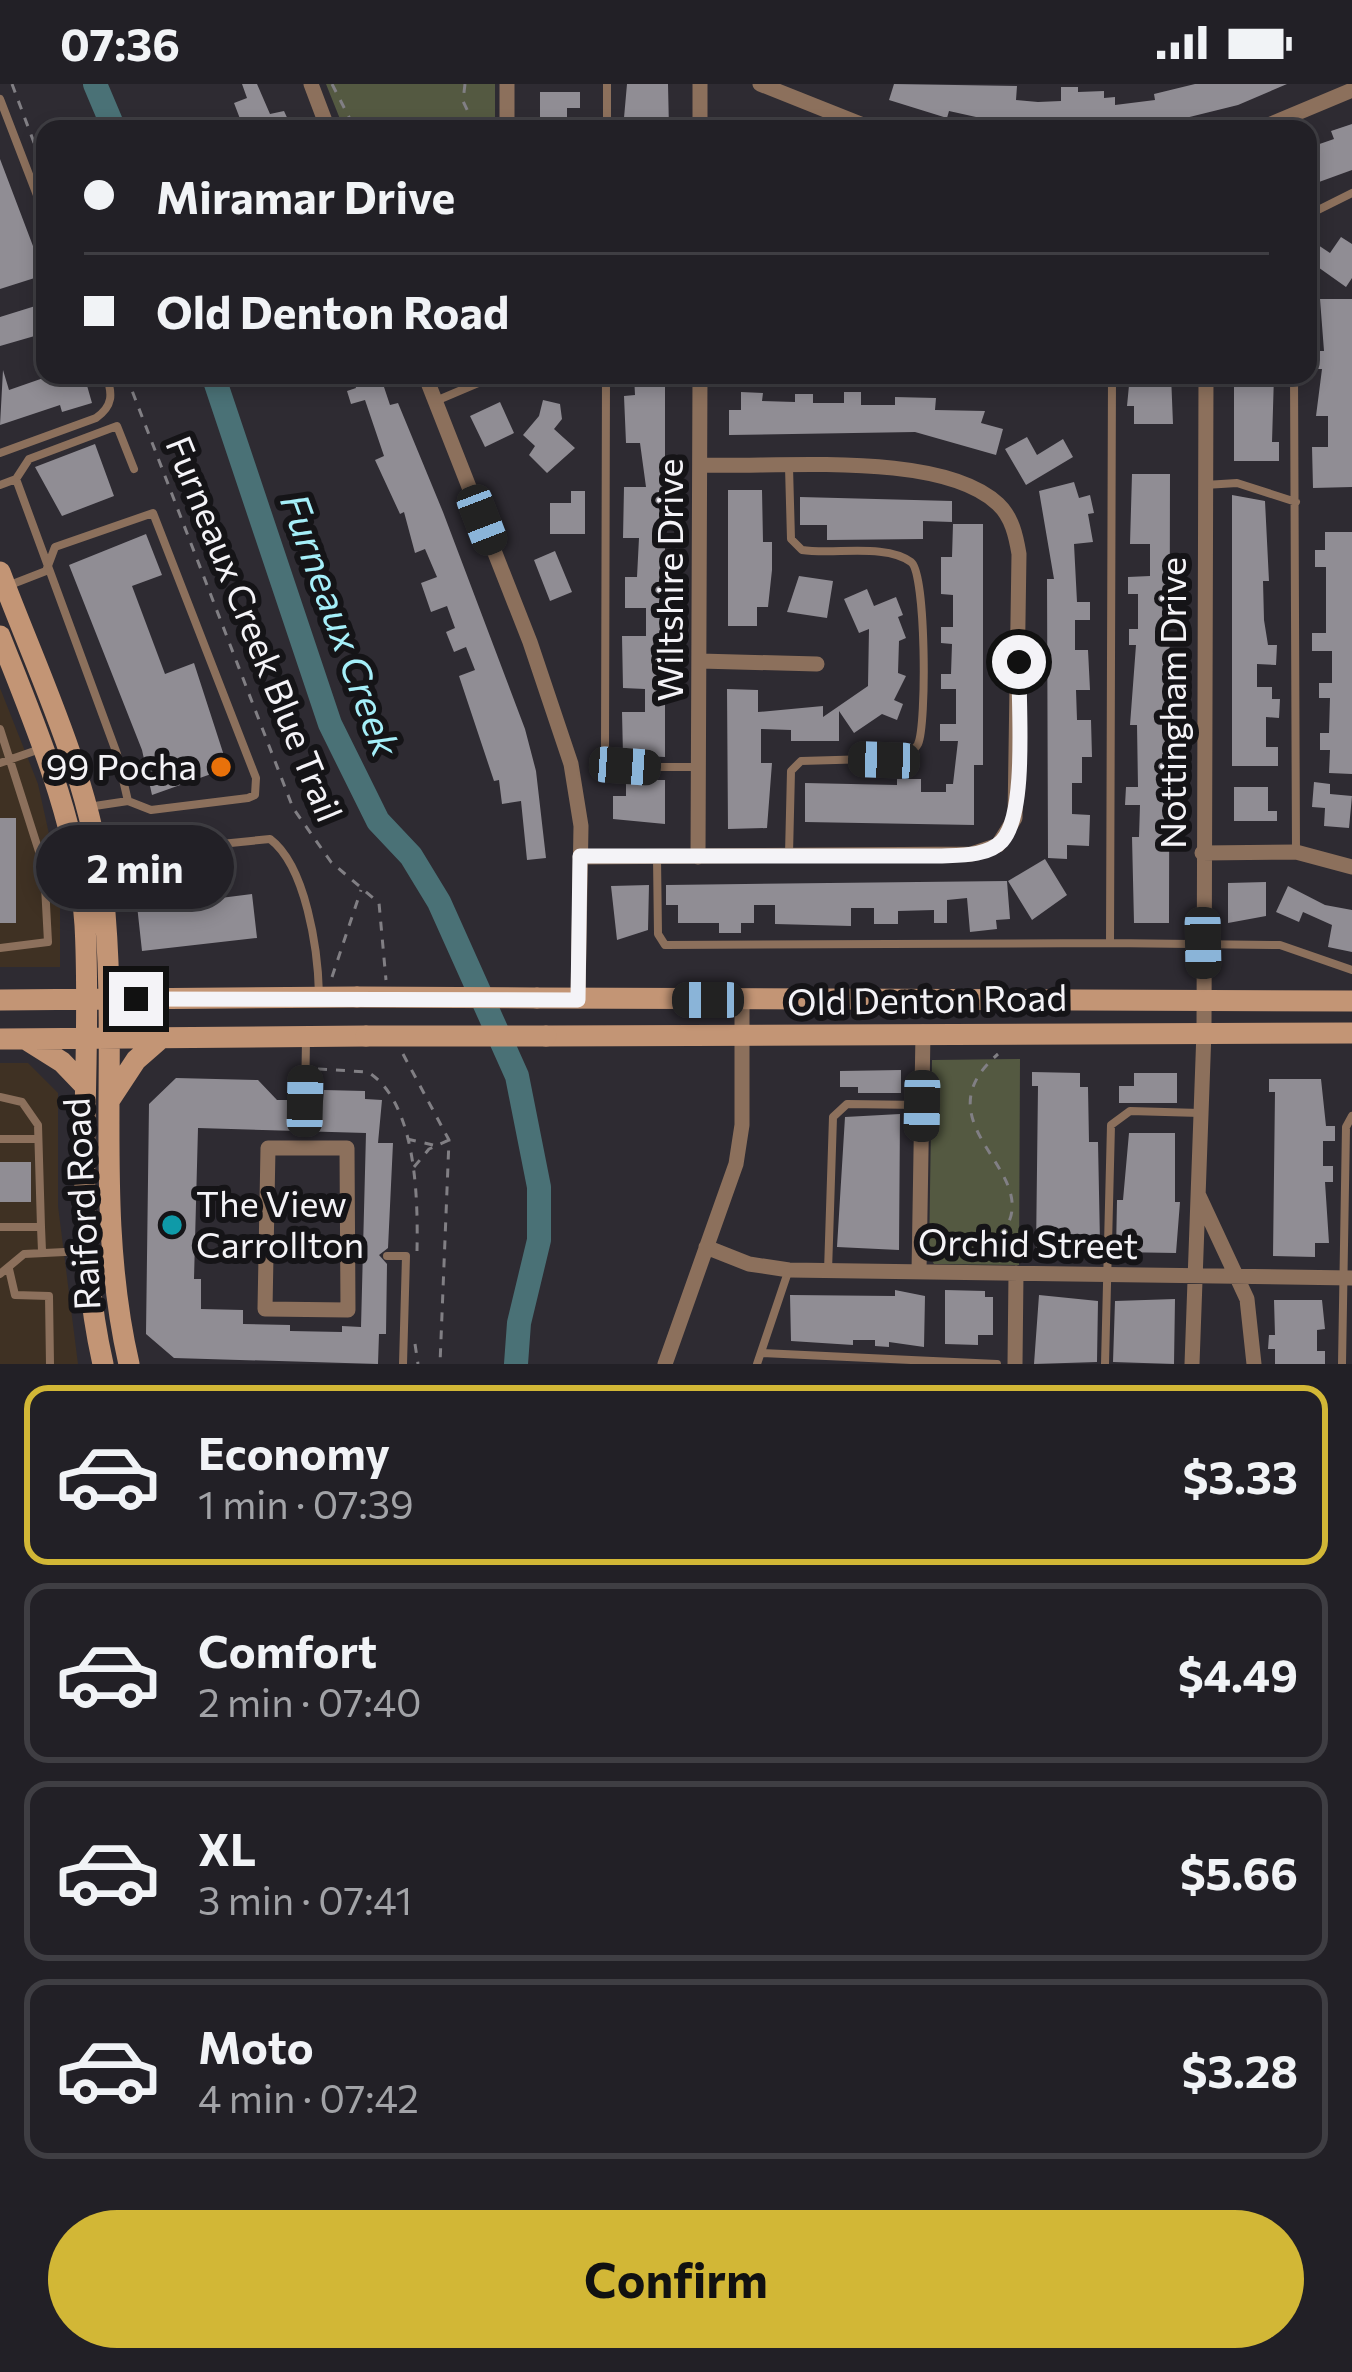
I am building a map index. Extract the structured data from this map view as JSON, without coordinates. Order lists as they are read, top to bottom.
{
  "streets": {
    "main road": ["Old Denton Road", "Raiford Road"],
    "street": ["Wiltshire Drive", "Nottingham Drive", "Orchid Street"],
    "path": ["Furneaux Creek Blue Trail"]
  },
  "crossings": [
    ["Nottingham Drive", "Old Denton Road"],
    ["Nottingham Drive", "Orchid Street"],
    ["Old Denton Road", "Raiford Road"]
  ],
  "water": ["Furneaux Creek"],
  "places": ["99 Pocha", "The View Carrollton"],
  "page": {
    "status": "07:36",
    "banner": ["Miramar Drive", "Old Denton Road"],
    "bubble": "2 min",
    "list": [
      {
        "name": "Economy",
        "note": "1 min · 07:39",
        "value": "$3.33"
      },
      {
        "name": "Comfort",
        "note": "2 min · 07:40",
        "value": "$4.49"
      },
      {
        "name": "XL",
        "note": "3 min · 07:41",
        "value": "$5.66"
      },
      {
        "name": "Moto",
        "note": "4 min · 07:42",
        "value": "$3.28"
      }
    ],
    "buttons": "Confirm"
  }
}
